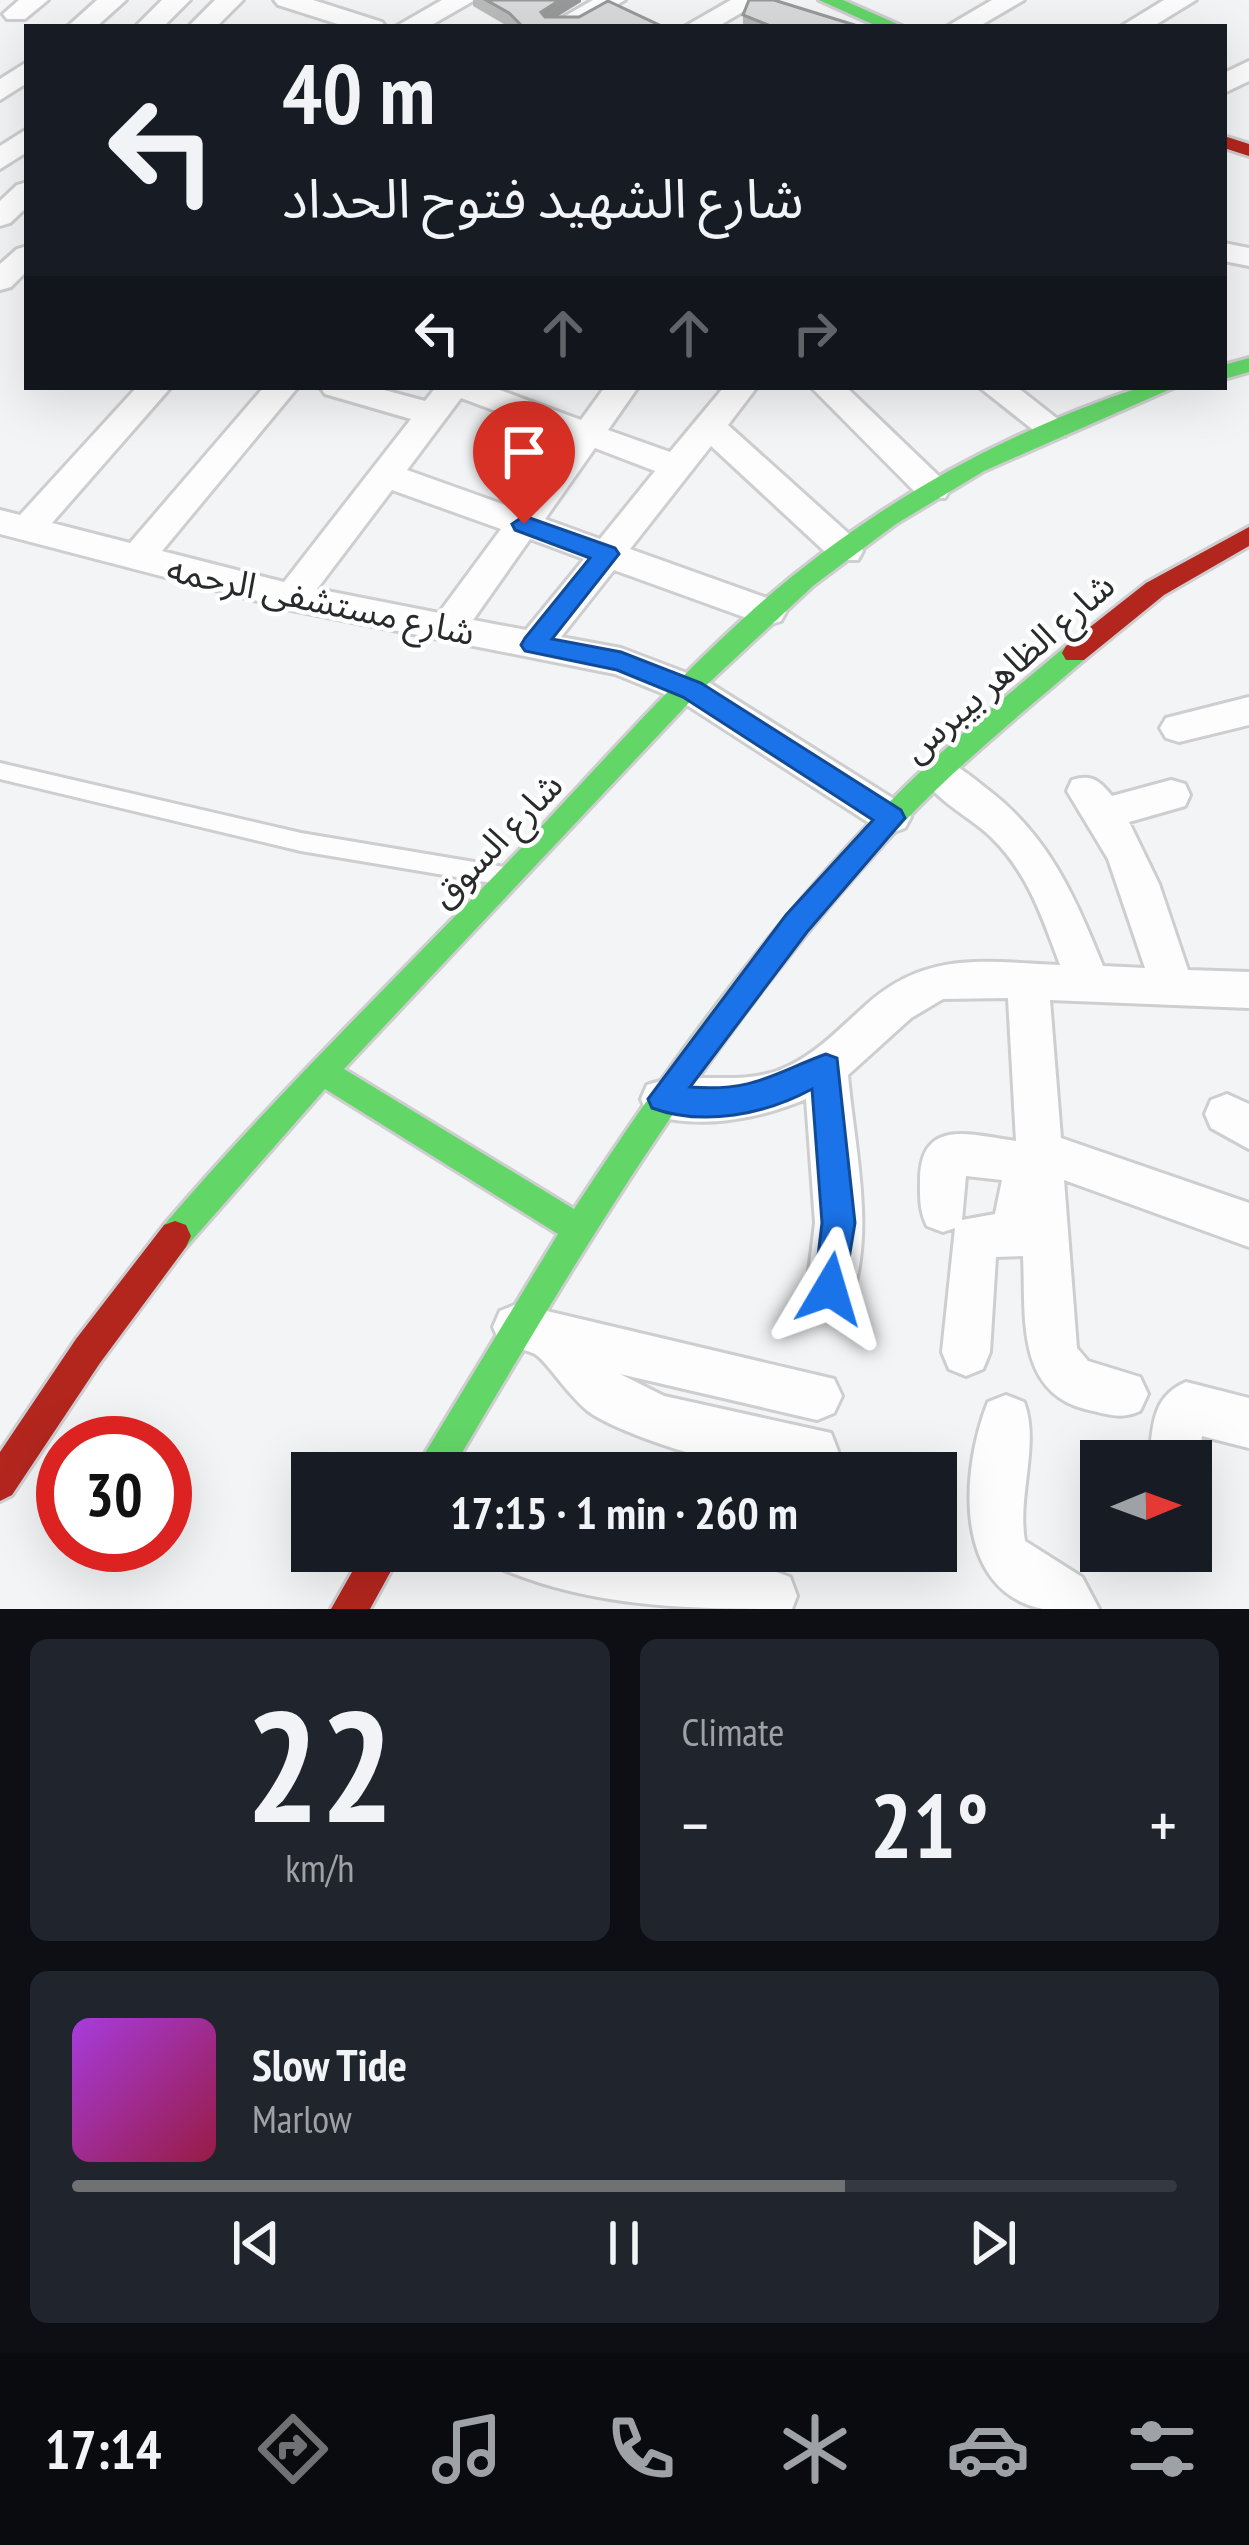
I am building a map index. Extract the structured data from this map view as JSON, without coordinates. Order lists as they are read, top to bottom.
{
  "streets": {
    "main road": ["شارع الظاهر بيبرس", "شارع السوق"],
    "street": ["شارع مستشفى الرحمه"]
  },
  "crossings": [
    ["شارع مستشفى الرحمه", "شارع الظاهر بيبرس"],
    ["شارع مستشفى الرحمه", "شارع السوق"]
  ],
  "north": "right",
  "page": {
    "turn": ["40 m", "شارع الشهيد فتوح الحداد"],
    "limit": "30",
    "trip": "17:15 · 1 min · 260 m",
    "tile": [
      ["22", "km/h"],
      "Climate"
    ],
    "heat": ["−", "21°", "+"],
    "song": ["Slow Tide", "Marlow"],
    "tabs": "17:14"
  }
}
